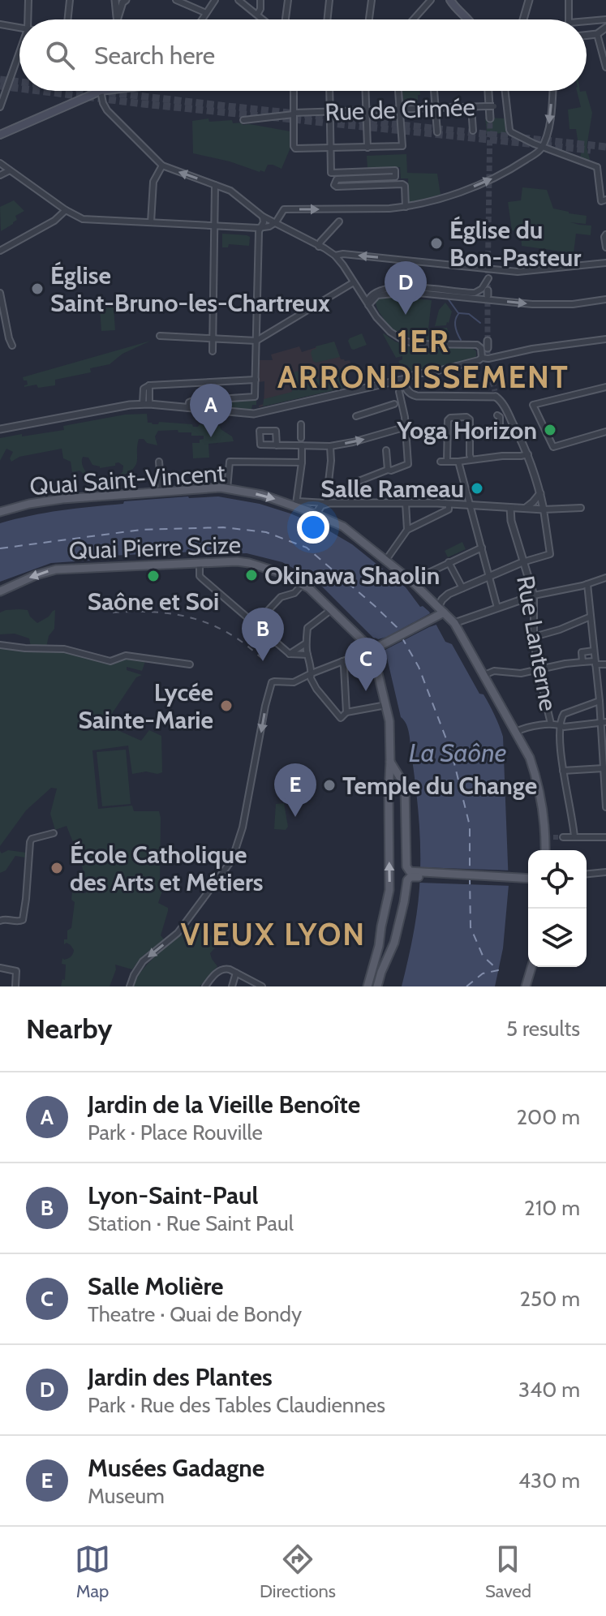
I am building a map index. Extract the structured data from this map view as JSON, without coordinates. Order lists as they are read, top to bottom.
{
  "streets": {
    "main road": ["Quai Saint-Vincent", "Quai Pierre Scize"],
    "street": ["Rue de Crimée", "Rue Lanterne"]
  },
  "one_way": ["Quai Pierre Scize"],
  "districts": ["1ER ARRONDISSEMENT", "VIEUX LYON"],
  "water": ["La Saône"],
  "places": [
    "Église du Bon-Pasteur",
    "Église Saint-Bruno-les-Chartreux",
    "Yoga Horizon",
    "Salle Rameau",
    "Okinawa Shaolin",
    "Saône et Soi",
    "Lycée Sainte-Marie",
    "Temple du Change",
    "École Catholique des Arts et Métiers"
  ],
  "page": {
    "search": "Search here",
    "pins": [
      "D",
      "A",
      "B",
      "C",
      "E"
    ],
    "heading": ["Nearby", "5 results"],
    "list": [
      {
        "mark": "A",
        "name": "Jardin de la Vieille Benoîte",
        "note": "Park · Place Rouville",
        "value": "200 m"
      },
      {
        "mark": "B",
        "name": "Lyon-Saint-Paul",
        "note": "Station · Rue Saint Paul",
        "value": "210 m"
      },
      {
        "mark": "C",
        "name": "Salle Molière",
        "note": "Theatre · Quai de Bondy",
        "value": "250 m"
      },
      {
        "mark": "D",
        "name": "Jardin des Plantes",
        "note": "Park · Rue des Tables Claudiennes",
        "value": "340 m"
      },
      {
        "mark": "E",
        "name": "Musées Gadagne",
        "note": "Museum",
        "value": "430 m"
      }
    ],
    "nav": ["Map", "Directions", "Saved"]
  }
}
